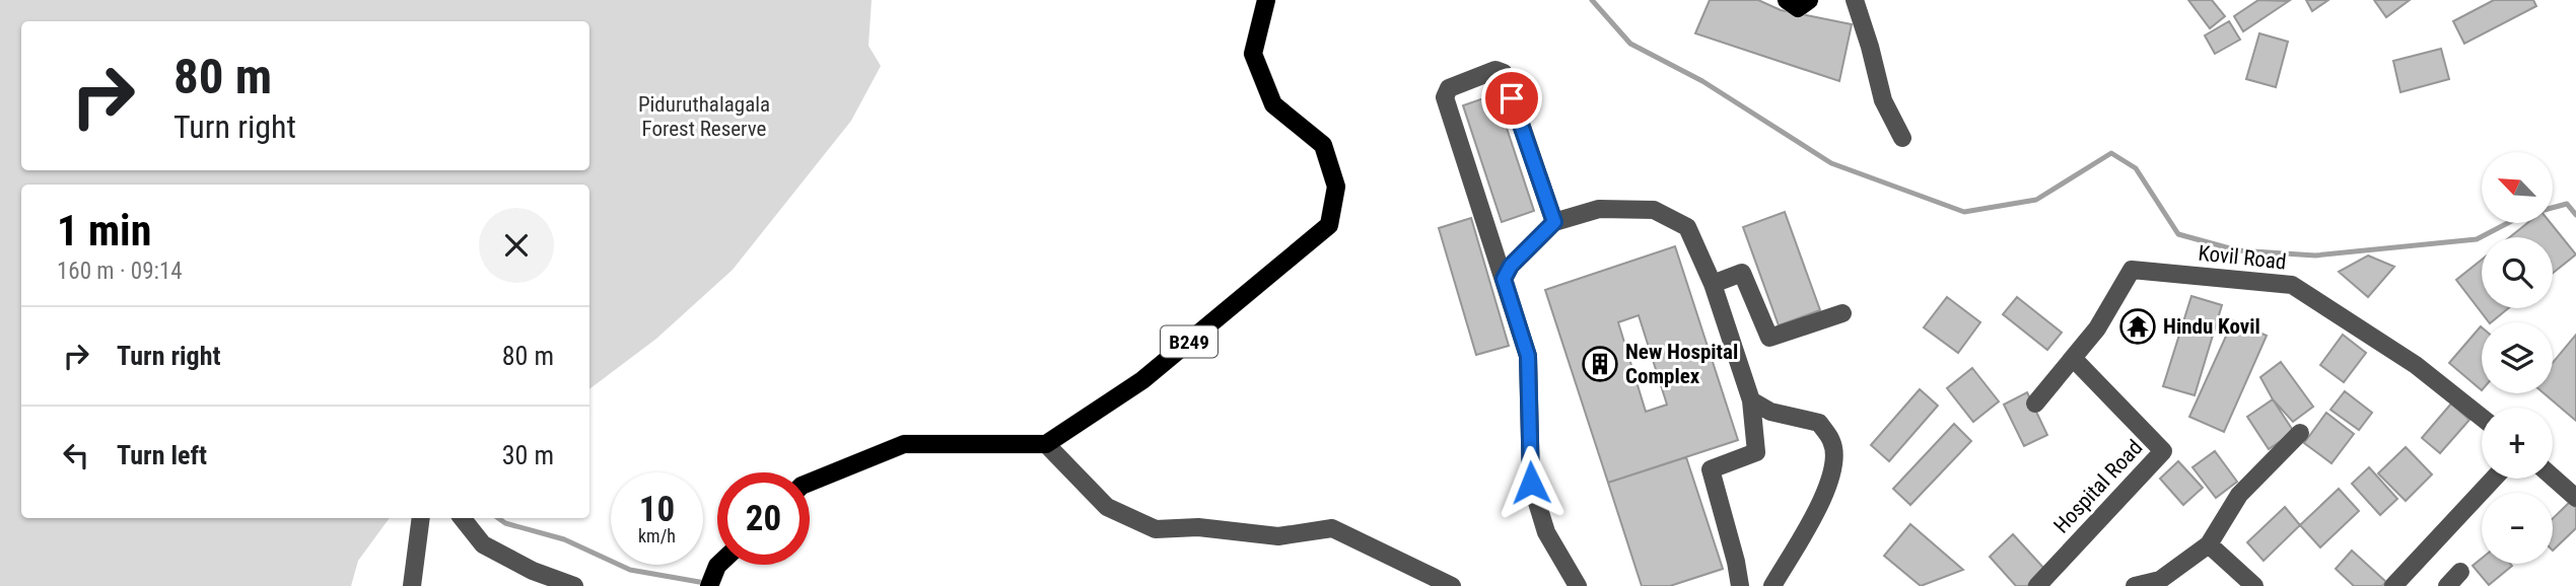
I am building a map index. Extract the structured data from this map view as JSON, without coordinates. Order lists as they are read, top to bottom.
{
  "streets": {
    "main road": ["B249"],
    "street": ["Kovil Road", "Hospital Road"]
  },
  "crossings": [
    ["Kovil Road", "Hospital Road"]
  ],
  "parks": ["Piduruthalagala Forest Reserve"],
  "places": {
    "temple": ["Hindu Kovil"],
    "building": ["New Hospital Complex"]
  },
  "north": "top left",
  "page": {
    "turn": ["80 m", "Turn right"],
    "map_buttons": ["+", "−"],
    "heading": ["1 min", "160 m · 09:14"],
    "list": [
      {
        "name": "Turn right",
        "value": "80 m"
      },
      {
        "name": "Turn left",
        "value": "30 m"
      }
    ],
    "speed": "10 km/h",
    "limit": "20"
  }
}
